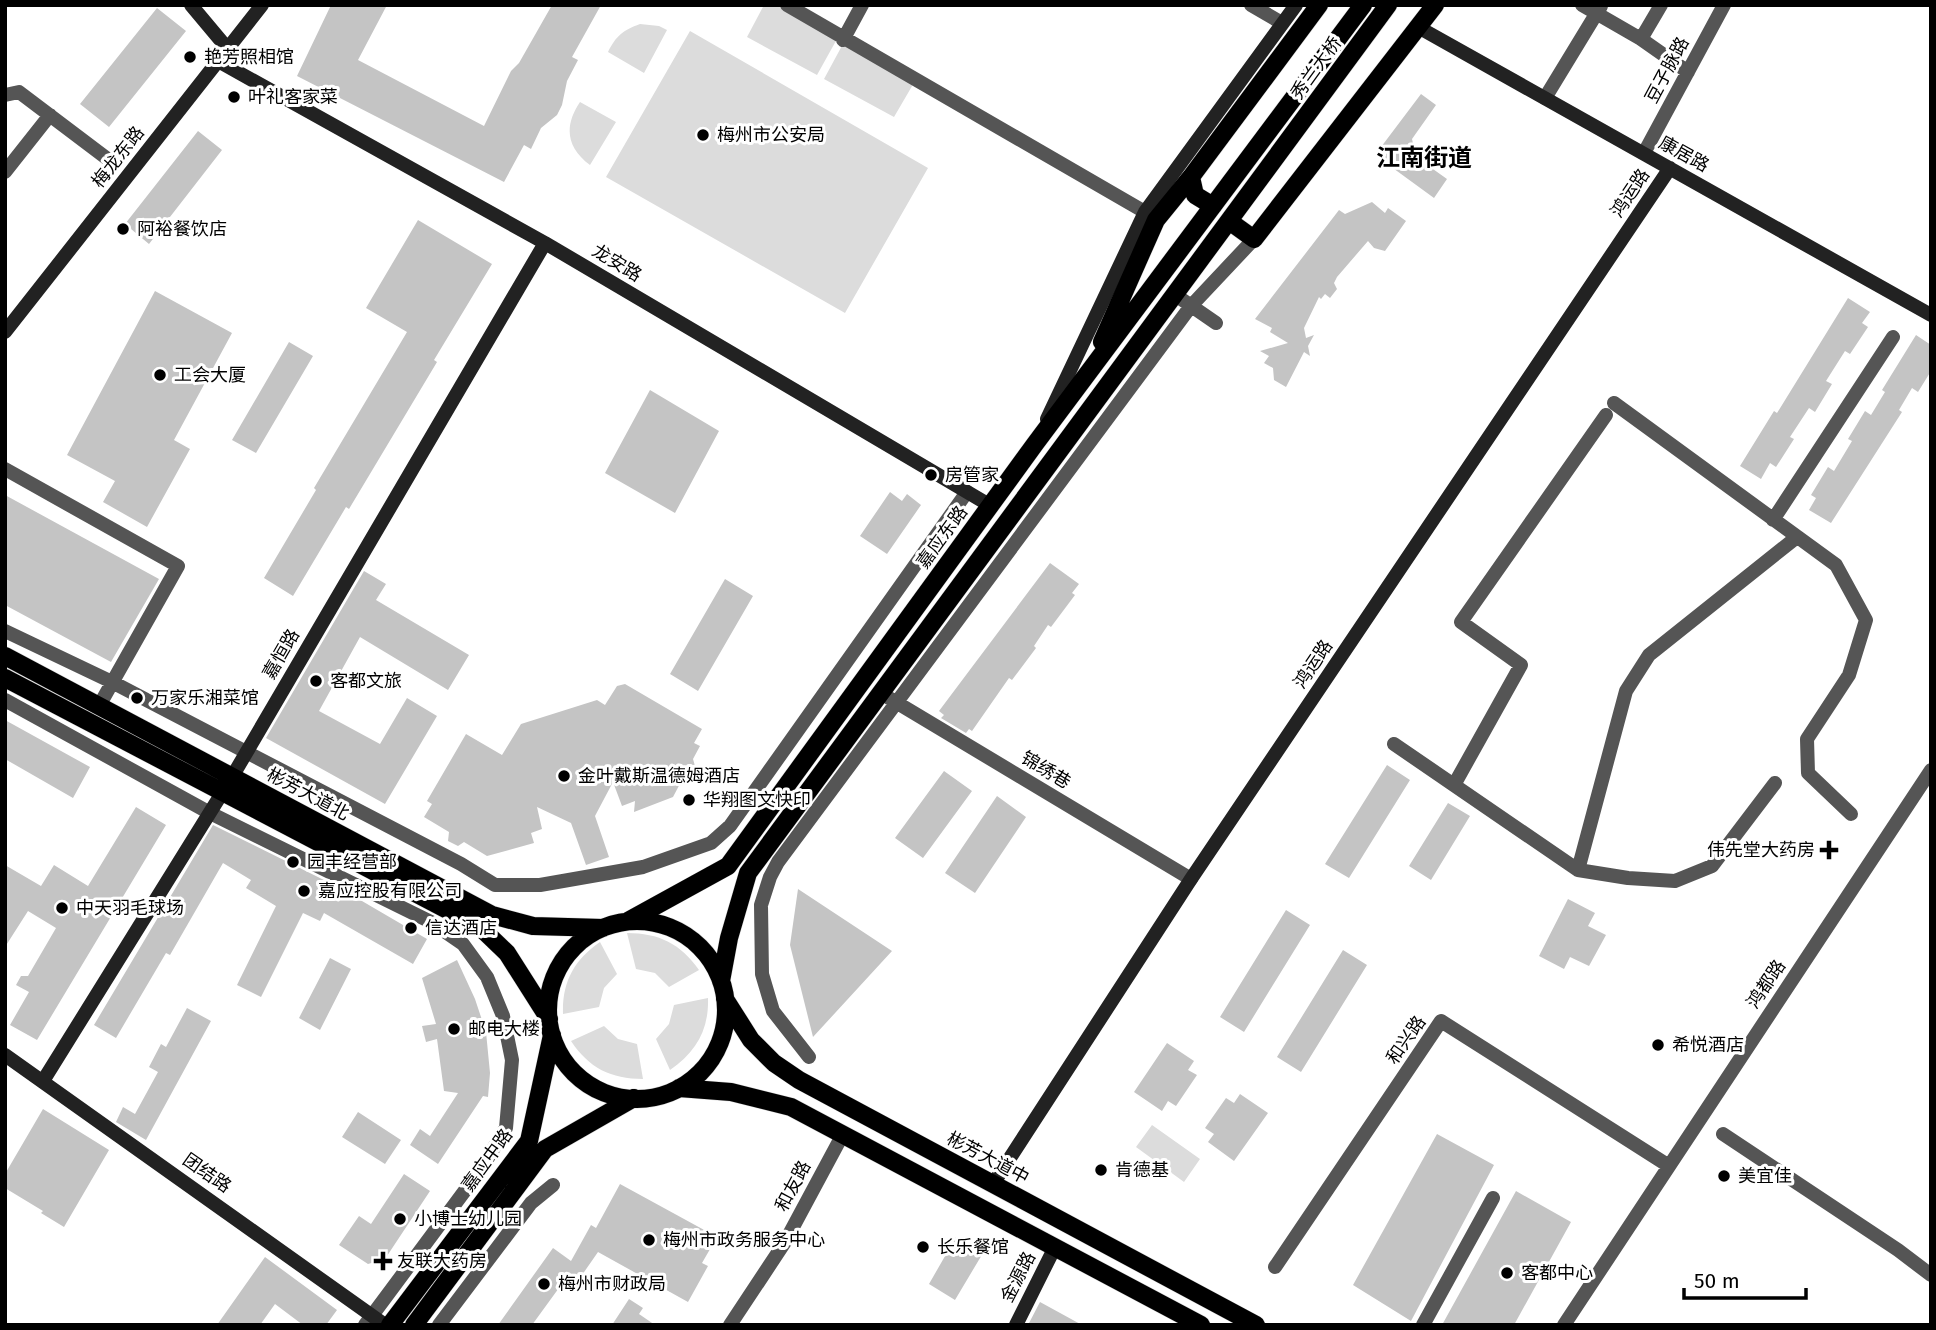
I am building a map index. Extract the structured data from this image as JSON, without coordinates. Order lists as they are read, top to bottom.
{
  "streets": {
    "main road": [
      "秀兰大桥",
      "嘉应东路",
      "彬芳大道北",
      "彬芳大道中",
      "嘉应中路"
    ],
    "street": [
      "豆子脉路",
      "康居路",
      "梅龙东路",
      "鸿运路",
      "龙安路",
      "嘉恒路",
      "锦绣巷",
      "鸿都路",
      "和兴路",
      "团结路",
      "和友路",
      "金源路"
    ]
  },
  "crossings": [
    ["秀兰大桥", "嘉应东路"],
    ["豆子脉路", "康居路"],
    ["康居路", "鸿运路"],
    ["梅龙东路", "龙安路"],
    ["鸿运路", "锦绣巷"],
    ["鸿运路", "彬芳大道中"],
    ["龙安路", "嘉应东路"],
    ["龙安路", "嘉恒路"],
    ["嘉应东路", "彬芳大道北"],
    ["嘉应东路", "彬芳大道中"],
    ["嘉应东路", "嘉应中路"],
    ["嘉恒路", "彬芳大道北"],
    ["嘉恒路", "团结路"],
    ["彬芳大道北", "彬芳大道中"],
    ["彬芳大道北", "嘉应中路"],
    ["鸿都路", "和兴路"],
    ["彬芳大道中", "嘉应中路"],
    ["嘉应中路", "团结路"]
  ],
  "districts": ["江南街道"],
  "places": {
    "other": [
      "艳芳照相馆",
      "叶礼客家菜",
      "梅州市公安局",
      "阿裕餐饮店",
      "工会大厦",
      "房管家",
      "客都文旅",
      "万家乐湘菜馆",
      "金叶戴斯温德姆酒店",
      "华翔图文快印",
      "园丰经营部",
      "嘉应控股有限公司",
      "中天羽毛球场",
      "信达酒店",
      "邮电大楼",
      "希悦酒店",
      "肯德基",
      "美宜佳",
      "小博士幼儿园",
      "梅州市政务服务中心",
      "长乐餐馆",
      "客都中心",
      "梅州市财政局"
    ],
    "health": ["伟先堂大药房", "友联大药房"]
  },
  "scale_bar": "50 m"
}
